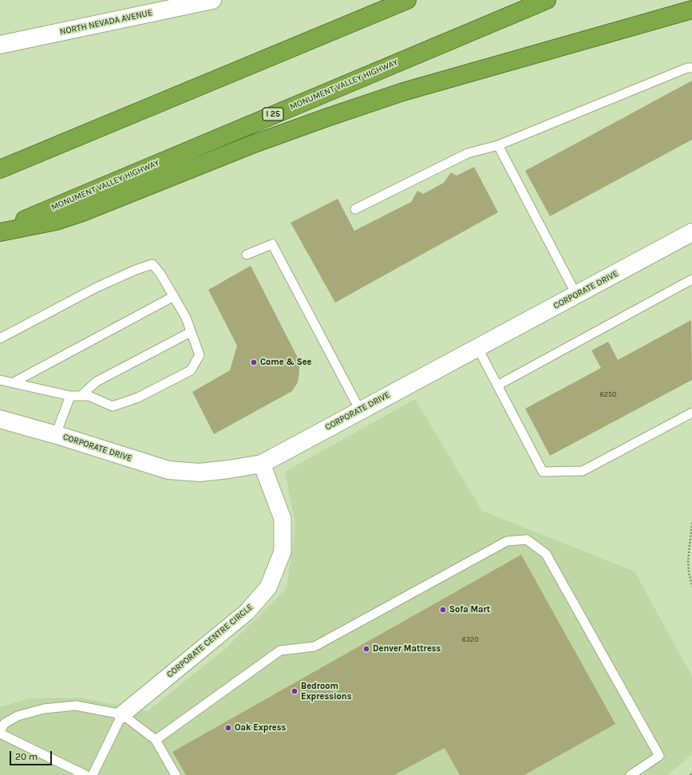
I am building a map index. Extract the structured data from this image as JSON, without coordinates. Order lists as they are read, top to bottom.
{
  "streets": {
    "highway": ["MONUMENT VALLEY HIGHWAY", "I 25"],
    "street": ["NORTH NEVADA AVENUE", "CORPORATE DRIVE", "CORPORATE CENTRE CIRCLE"]
  },
  "crossings": [
    ["CORPORATE DRIVE", "CORPORATE CENTRE CIRCLE"]
  ],
  "places": [
    "Come & See",
    "Sofa Mart",
    "Denver Mattress",
    "Bedroom Expressions",
    "Oak Express"
  ],
  "house_numbers": ["6250", "6320"],
  "scale_bar": "20 m"
}
